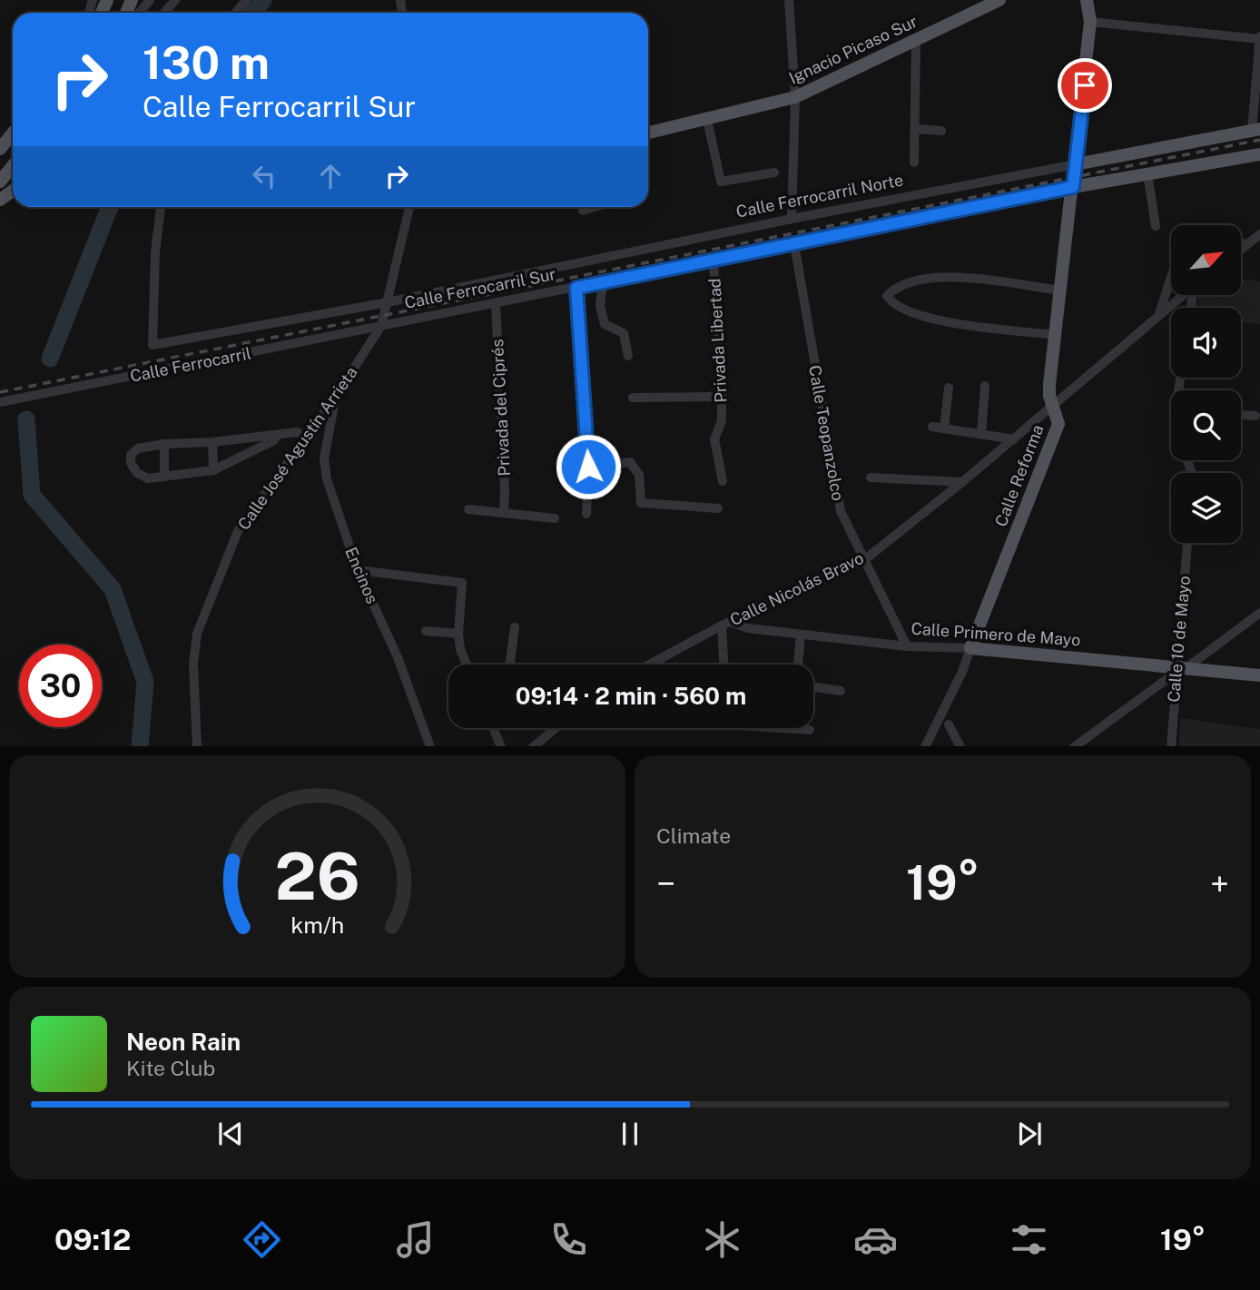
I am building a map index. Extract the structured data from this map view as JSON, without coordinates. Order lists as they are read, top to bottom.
{
  "streets": {
    "main road": [
      "Ignacio Picaso Sur",
      "Calle Ferrocarril Norte",
      "Calle Ferrocarril Sur",
      "Calle Reforma",
      "Calle Primero de Mayo"
    ],
    "street": [
      "Privada Libertad",
      "Calle Ferrocarril",
      "Privada del Ciprés",
      "Calle Teopanzolco",
      "Calle José Agustín Arrieta",
      "Encinos",
      "Calle Nicolás Bravo",
      "Calle 10 de Mayo"
    ]
  },
  "crossings": [
    ["Calle Ferrocarril Norte", "Calle Ferrocarril"],
    ["Calle Ferrocarril Norte", "Calle José Agustín Arrieta"],
    ["Calle Ferrocarril Norte", "Calle Reforma"],
    ["Calle Ferrocarril Sur", "Privada Libertad"],
    ["Calle Ferrocarril Sur", "Calle Ferrocarril"],
    ["Calle Ferrocarril Sur", "Privada del Ciprés"],
    ["Calle Ferrocarril Sur", "Calle Teopanzolco"],
    ["Calle Ferrocarril Sur", "Calle José Agustín Arrieta"],
    ["Calle Ferrocarril Sur", "Calle Reforma"],
    ["Calle Ferrocarril", "Calle José Agustín Arrieta"],
    ["Calle Teopanzolco", "Calle Nicolás Bravo"],
    ["Calle Teopanzolco", "Calle Primero de Mayo"],
    ["Calle José Agustín Arrieta", "Encinos"],
    ["Calle Reforma", "Calle Nicolás Bravo"],
    ["Calle Reforma", "Calle Primero de Mayo"],
    ["Calle Nicolás Bravo", "Calle Primero de Mayo"],
    ["Calle Primero de Mayo", "Calle 10 de Mayo"]
  ],
  "north": "top right",
  "page": {
    "turn": ["130 m", "Calle Ferrocarril Sur"],
    "limit": "30",
    "trip": "09:14 · 2 min · 560 m",
    "tile": "Climate",
    "heat": ["−", "19°", "+"],
    "song": ["Neon Rain", "Kite Club"],
    "tabs": ["09:12", "19°"],
    "gauge": ["26", "km/h"]
  }
}
